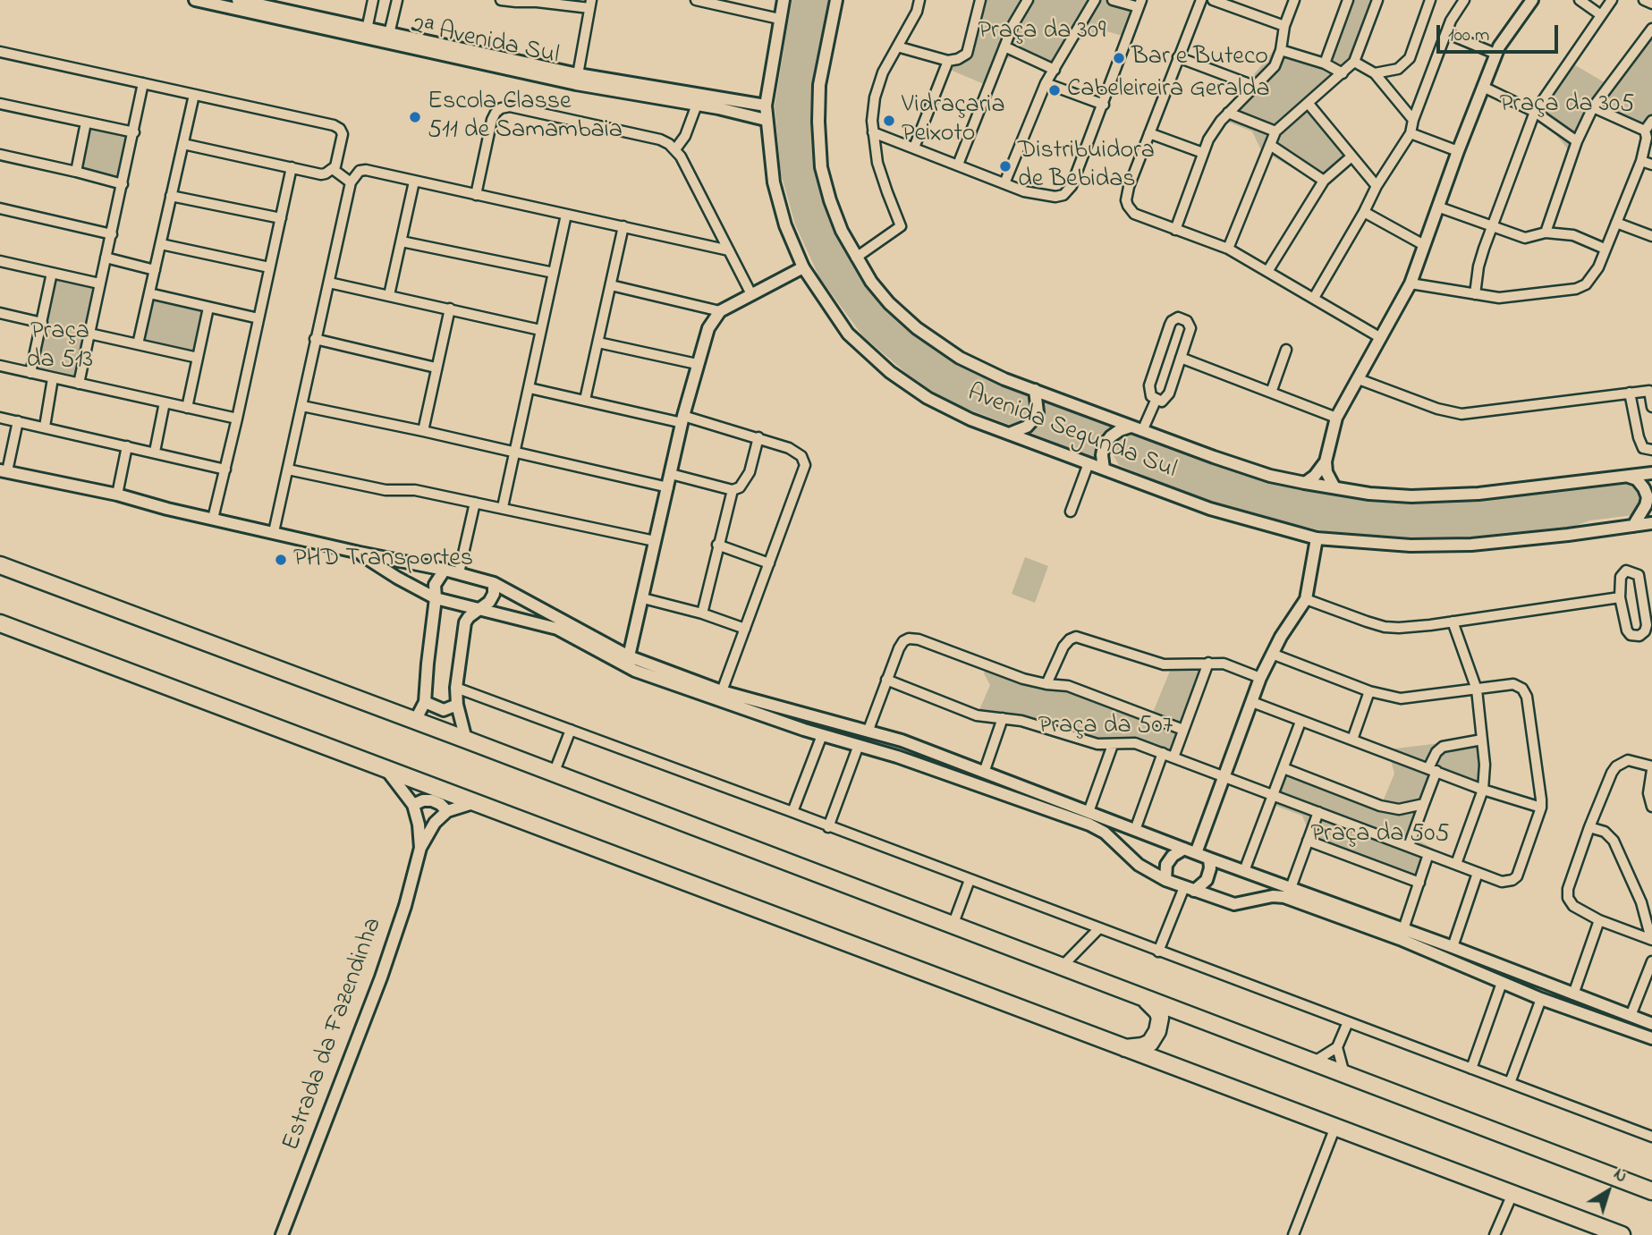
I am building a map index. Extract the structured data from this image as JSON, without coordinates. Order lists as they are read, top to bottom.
{
  "streets": {
    "street": ["2ᵃ Avenida Sul", "Avenida Segunda Sul", "Estrada da Fazendinha"]
  },
  "crossings": [
    ["2ᵃ Avenida Sul", "Avenida Segunda Sul"]
  ],
  "parks": [
    "Praça da 309",
    "Praça da 305",
    "Praça da 513",
    "Praça da 507",
    "Praça da 505"
  ],
  "places": [
    "Bar e Buteco",
    "Cabeleireira Geralda",
    "Escola Classe 511 de Samambaia",
    "Vidraçaria Peixoto",
    "Distribuidora de Bebidas",
    "PHD Transportes"
  ],
  "scale_bar": "100 m",
  "north": "top right"
}
